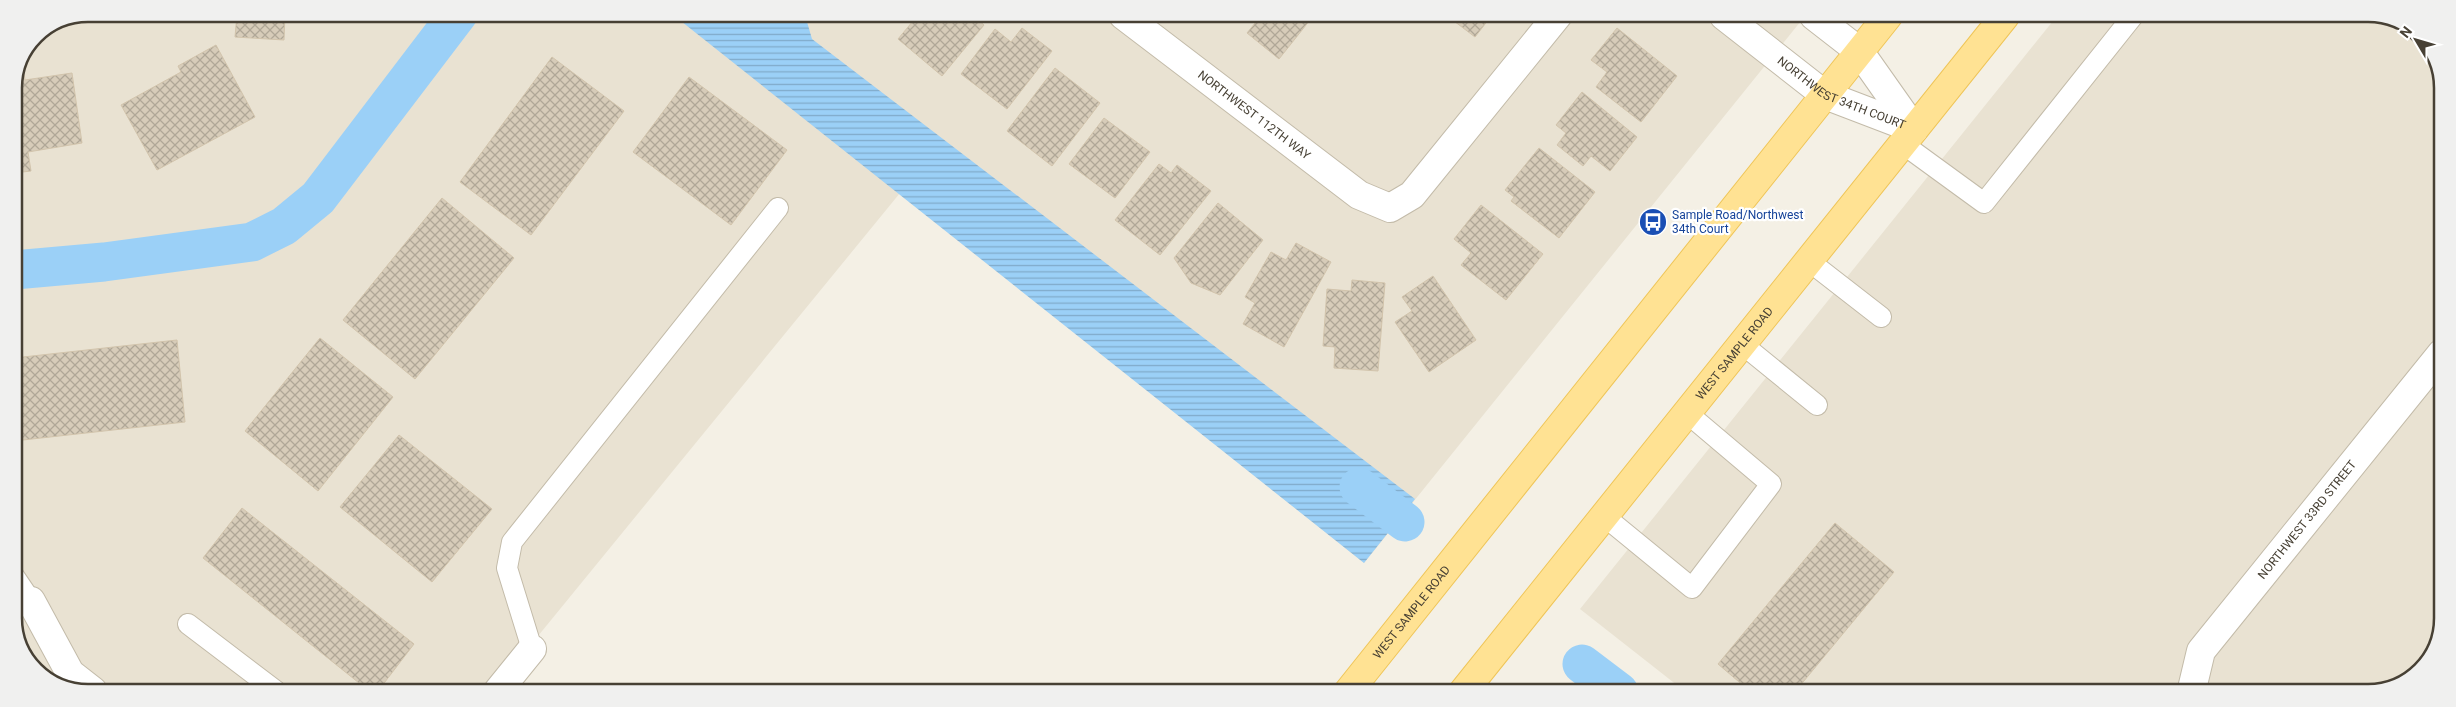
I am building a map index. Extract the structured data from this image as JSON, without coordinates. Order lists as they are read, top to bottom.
{
  "streets": {
    "main road": ["WEST SAMPLE ROAD"],
    "street": ["NORTHWEST 34TH COURT", "NORTHWEST 112TH WAY", "NORTHWEST 33RD STREET"]
  },
  "crossings": [
    ["NORTHWEST 34TH COURT", "WEST SAMPLE ROAD"]
  ],
  "places": {
    "bus stop": ["Sample Road/Northwest 34th Court"]
  },
  "north": "top left"
}
